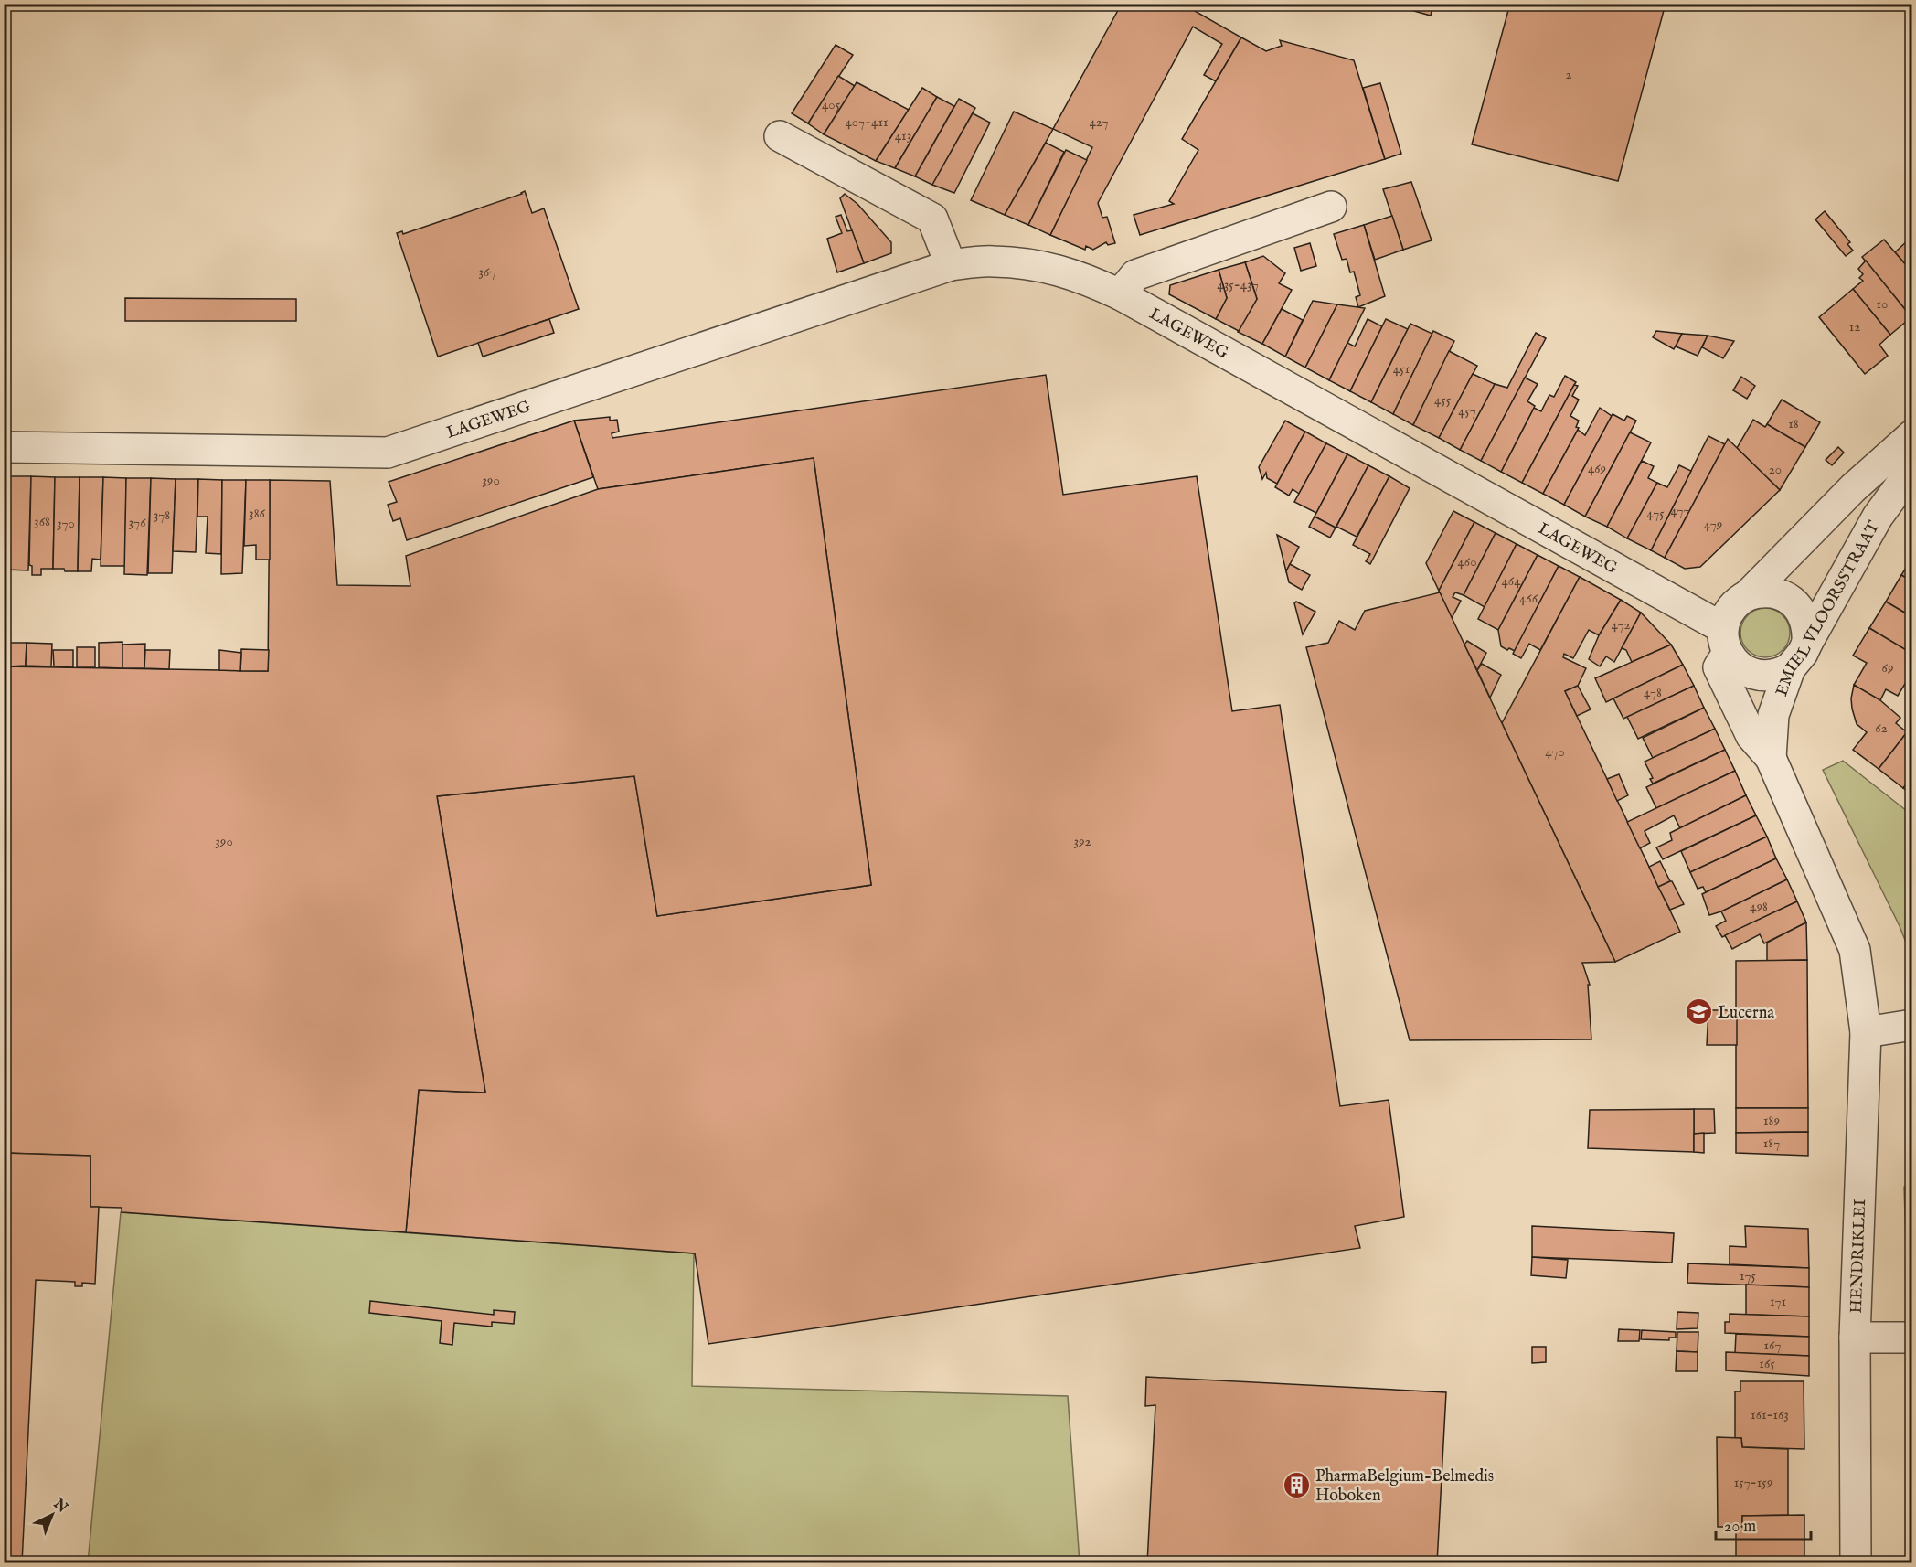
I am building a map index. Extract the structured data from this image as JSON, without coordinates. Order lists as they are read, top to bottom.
{
  "streets": {
    "street": ["LAGEWEG", "EMIEL VLOORSSTRAAT", "HENDRIKLEI"]
  },
  "crossings": [
    ["LAGEWEG", "EMIEL VLOORSSTRAAT"],
    ["EMIEL VLOORSSTRAAT", "HENDRIKLEI"]
  ],
  "places": {
    "school or university": ["Lucerna"],
    "building": ["PharmaBelgium-Belmedis Hoboken"]
  },
  "house_numbers": [
    "2",
    "405",
    "407-411",
    "427",
    "413",
    "367",
    "435-437",
    "10",
    "12",
    "451",
    "455",
    "457",
    "18",
    "469",
    "20",
    "390",
    "477",
    "386",
    "475",
    "378",
    "368",
    "376",
    "370",
    "479",
    "460",
    "464",
    "466",
    "472",
    "69",
    "478",
    "62",
    "470",
    "390",
    "392",
    "498",
    "189",
    "187",
    "175",
    "171",
    "167",
    "165",
    "161-163",
    "157-159"
  ],
  "scale_bar": "20 m",
  "north": "top right"
}
